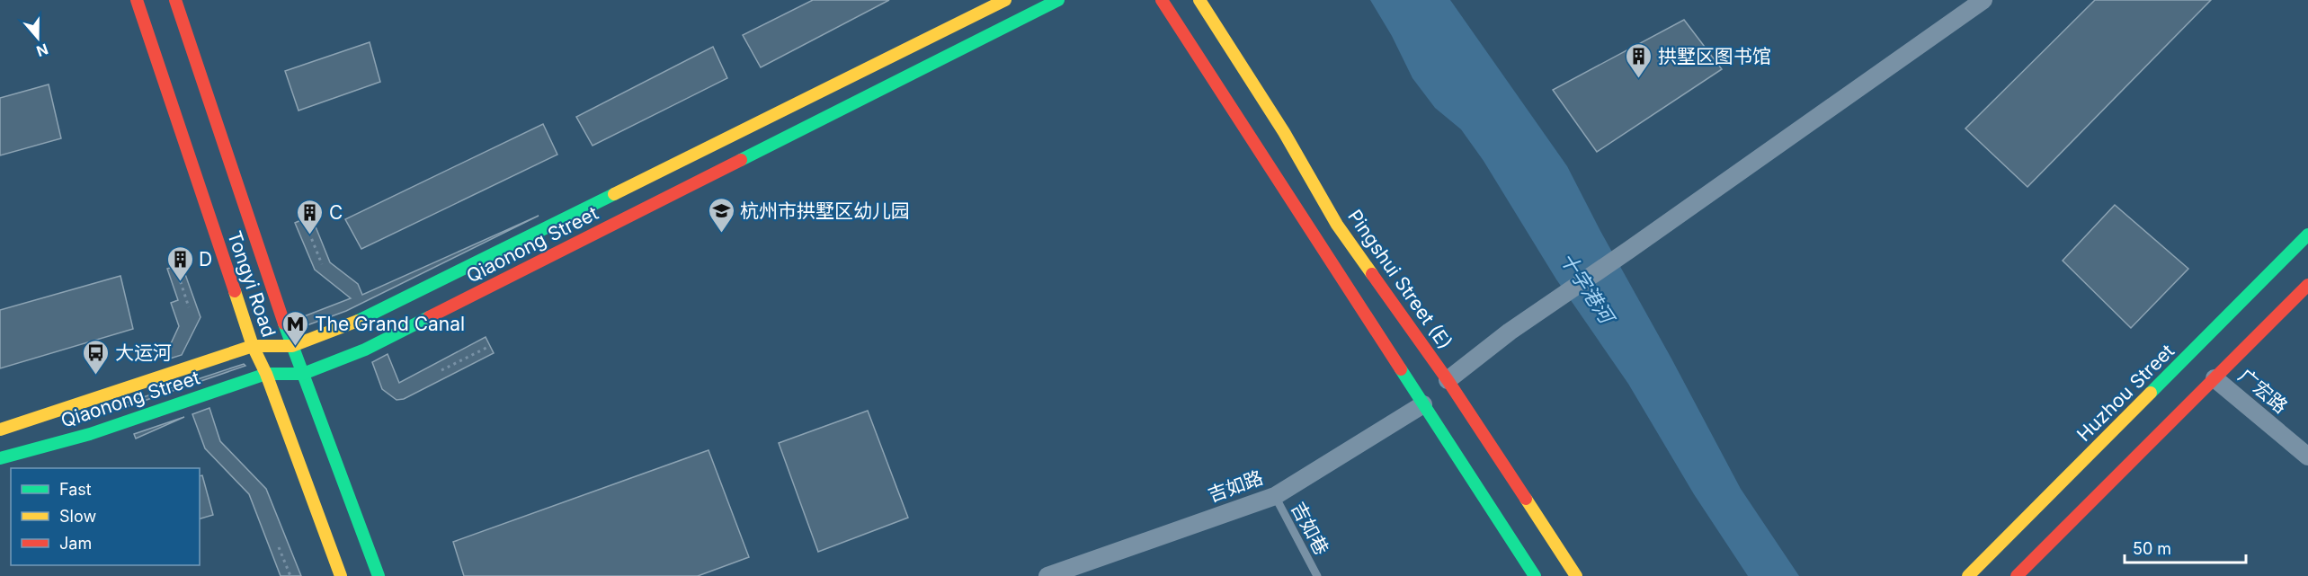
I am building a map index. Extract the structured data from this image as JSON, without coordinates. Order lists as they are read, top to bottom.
{
  "streets": {
    "main road": [
      "Qiaonong Street",
      "Pingshui Street (E)",
      "Tongyi Road",
      "Huzhou Street"
    ],
    "street": ["广宏路", "吉如路"],
    "lane": ["吉如巷"]
  },
  "crossings": [
    ["Qiaonong Street", "Tongyi Road"],
    ["吉如路", "吉如巷"]
  ],
  "water": ["十字港河"],
  "places": {
    "building": ["拱墅区图书馆", "C", "D"],
    "school or university": ["杭州市拱墅区幼儿园"],
    "metro station": ["The Grand Canal"],
    "bus stop": ["大运河"]
  },
  "legend": ["Fast", "Slow", "Jam"],
  "scale_bar": "50 m",
  "north": "bottom"
}
